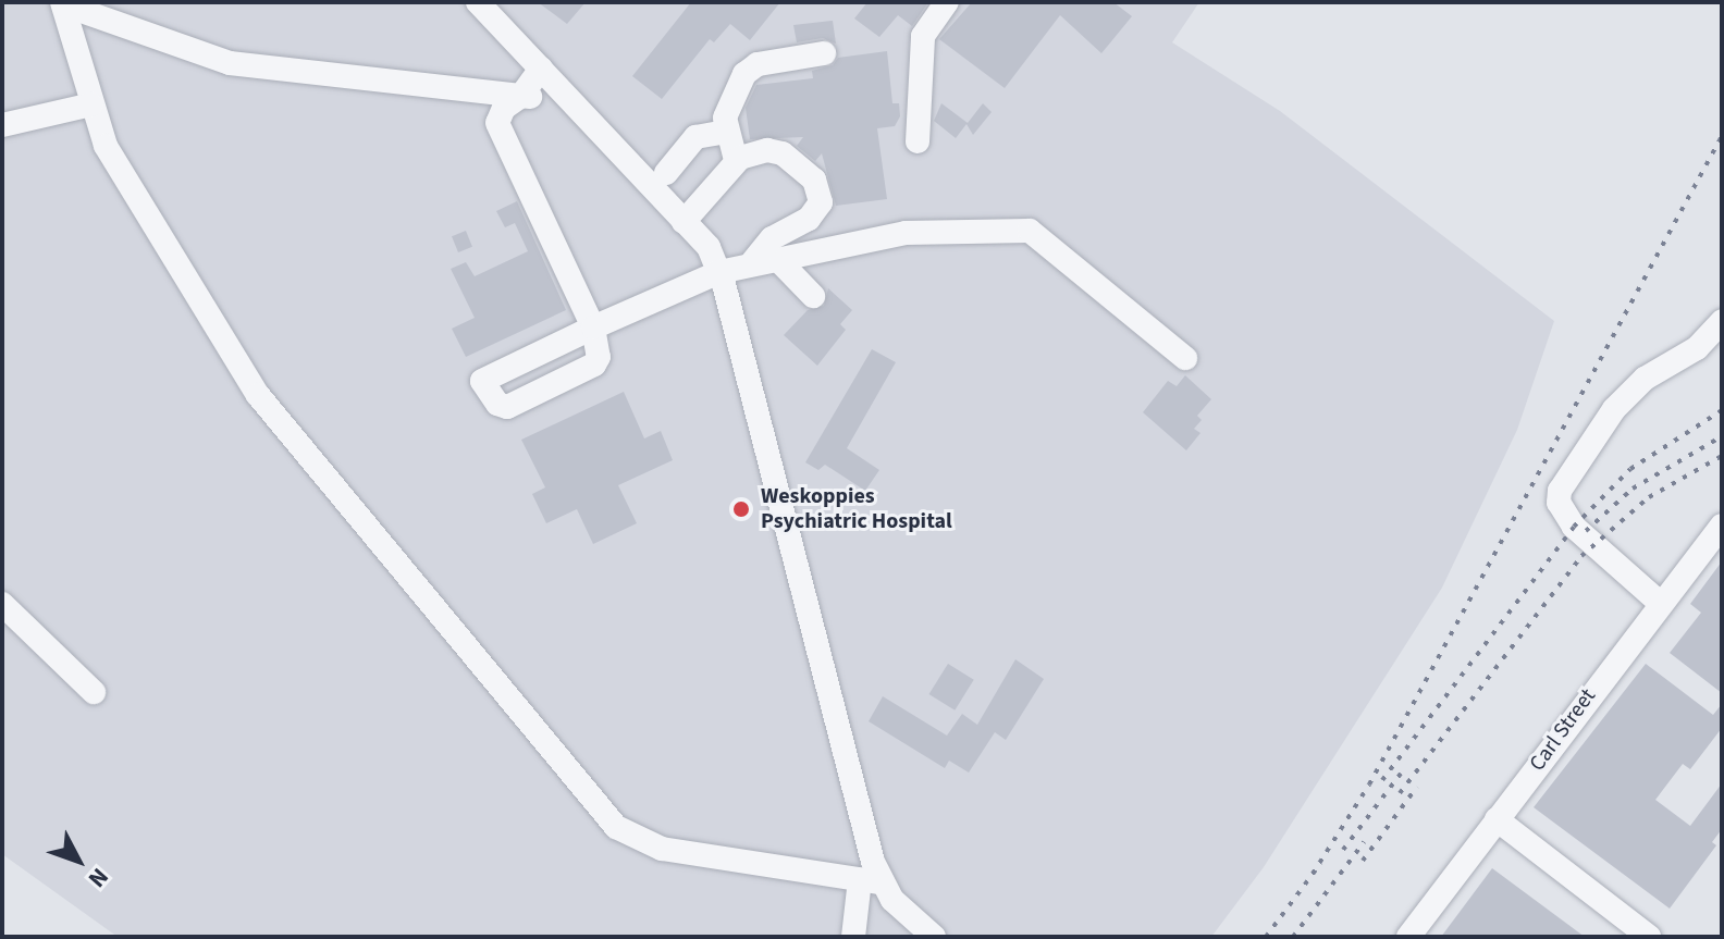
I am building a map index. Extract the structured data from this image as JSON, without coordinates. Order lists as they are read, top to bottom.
{
  "streets": {
    "street": ["Carl Street"]
  },
  "places": ["Weskoppies Psychiatric Hospital"],
  "north": "bottom right"
}
